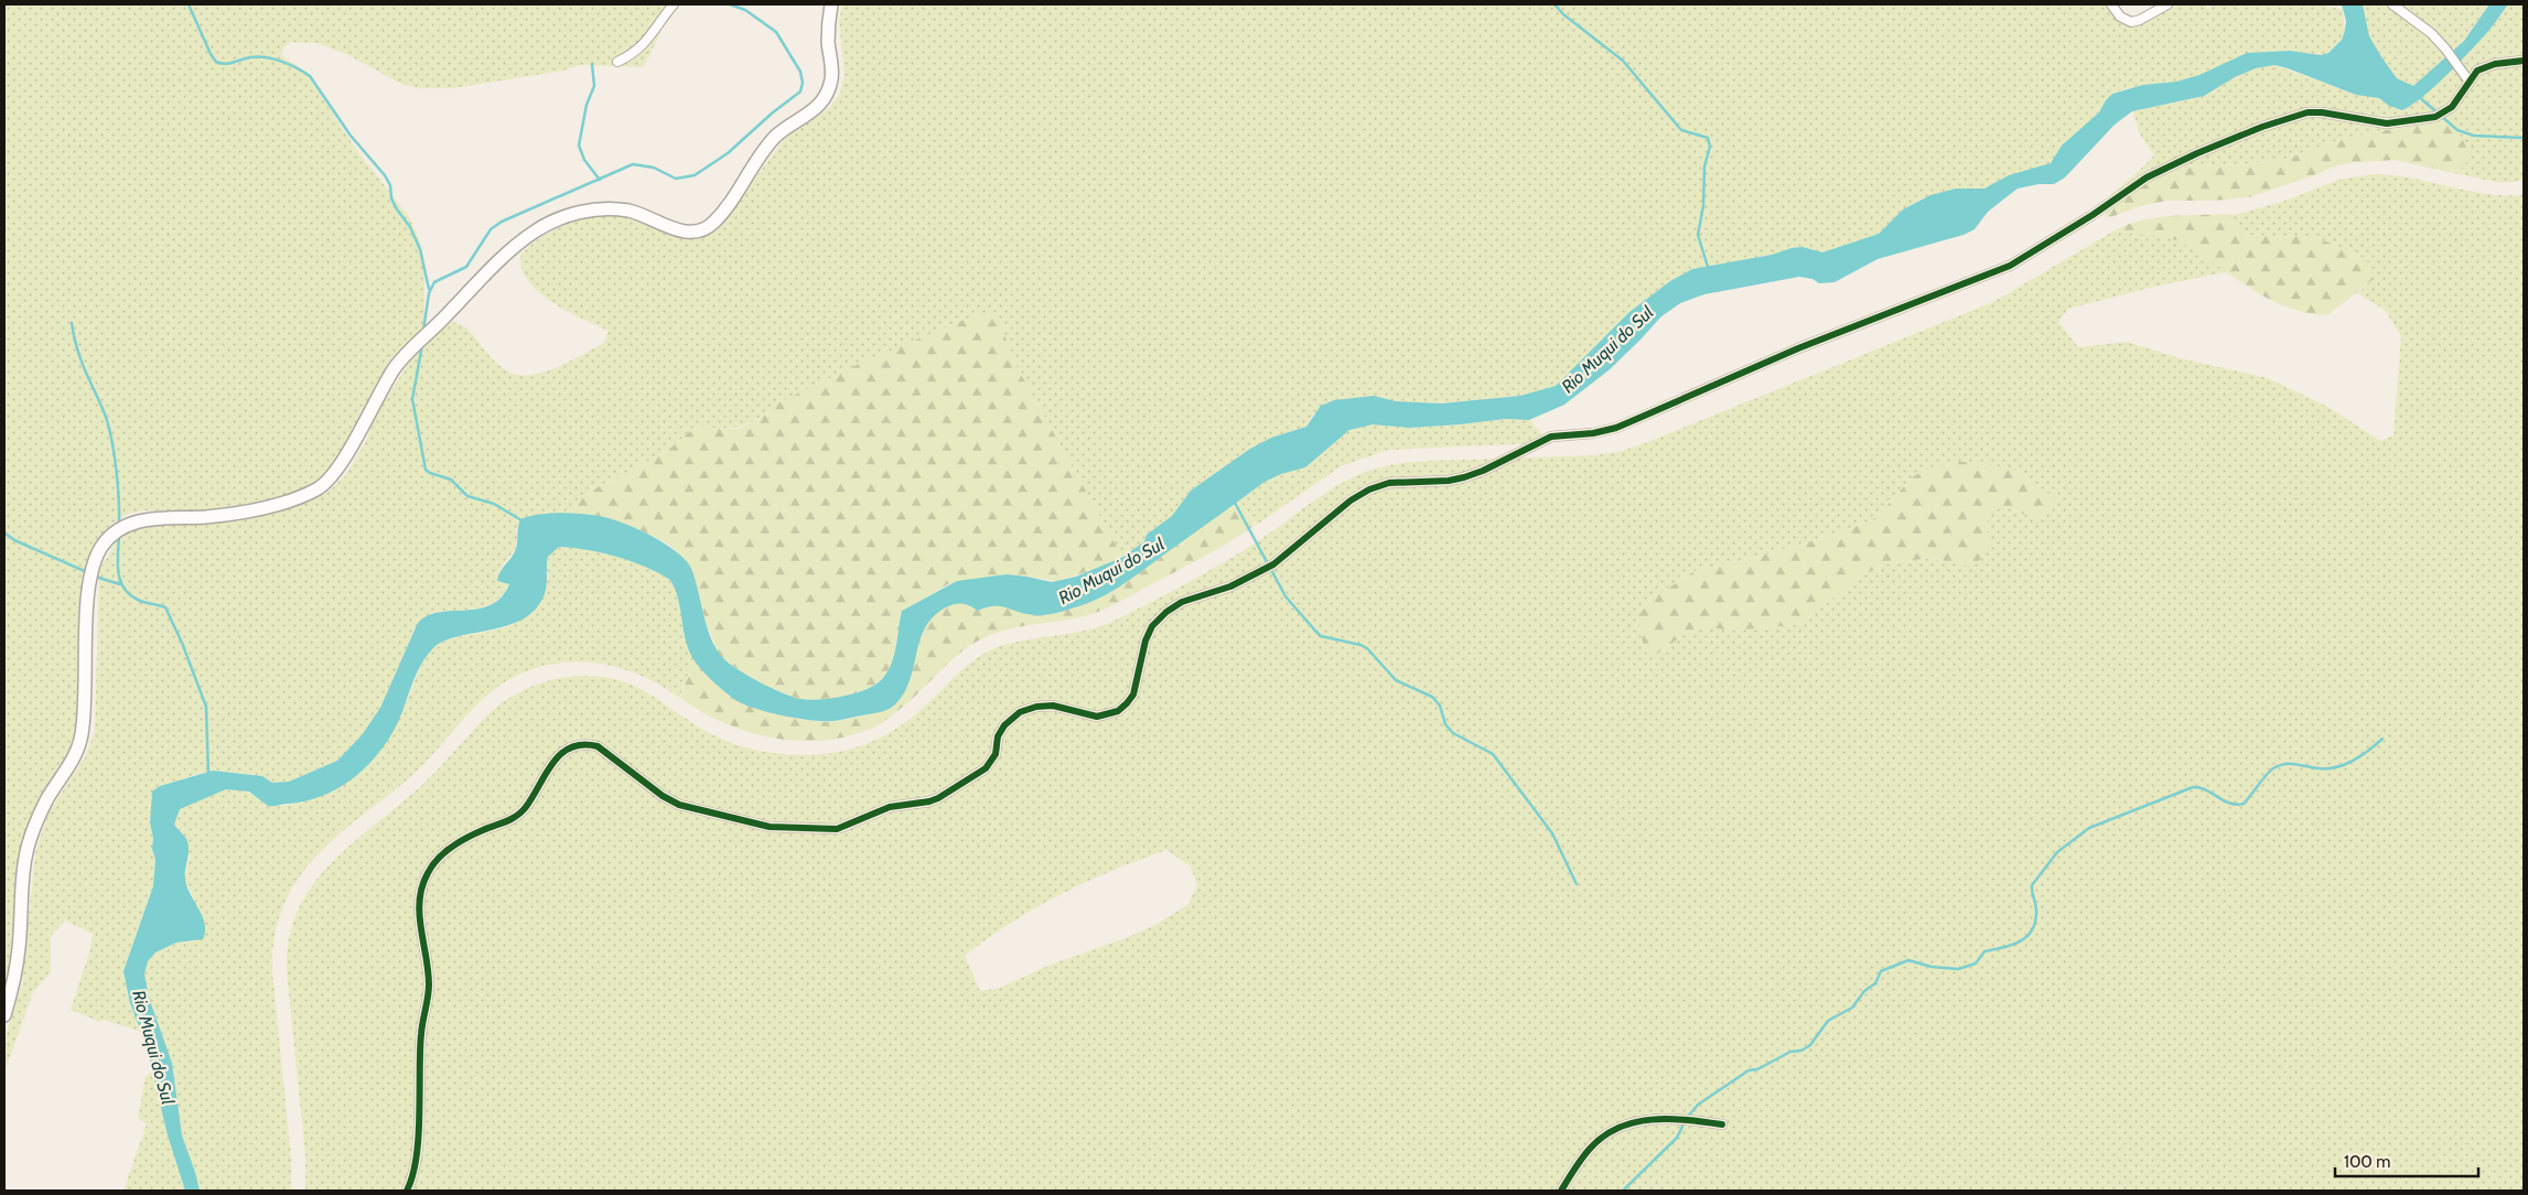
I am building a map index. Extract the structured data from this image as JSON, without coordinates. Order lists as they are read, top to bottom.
{
  "water": ["Rio Muqui do Sul"],
  "scale_bar": "100 m"
}
